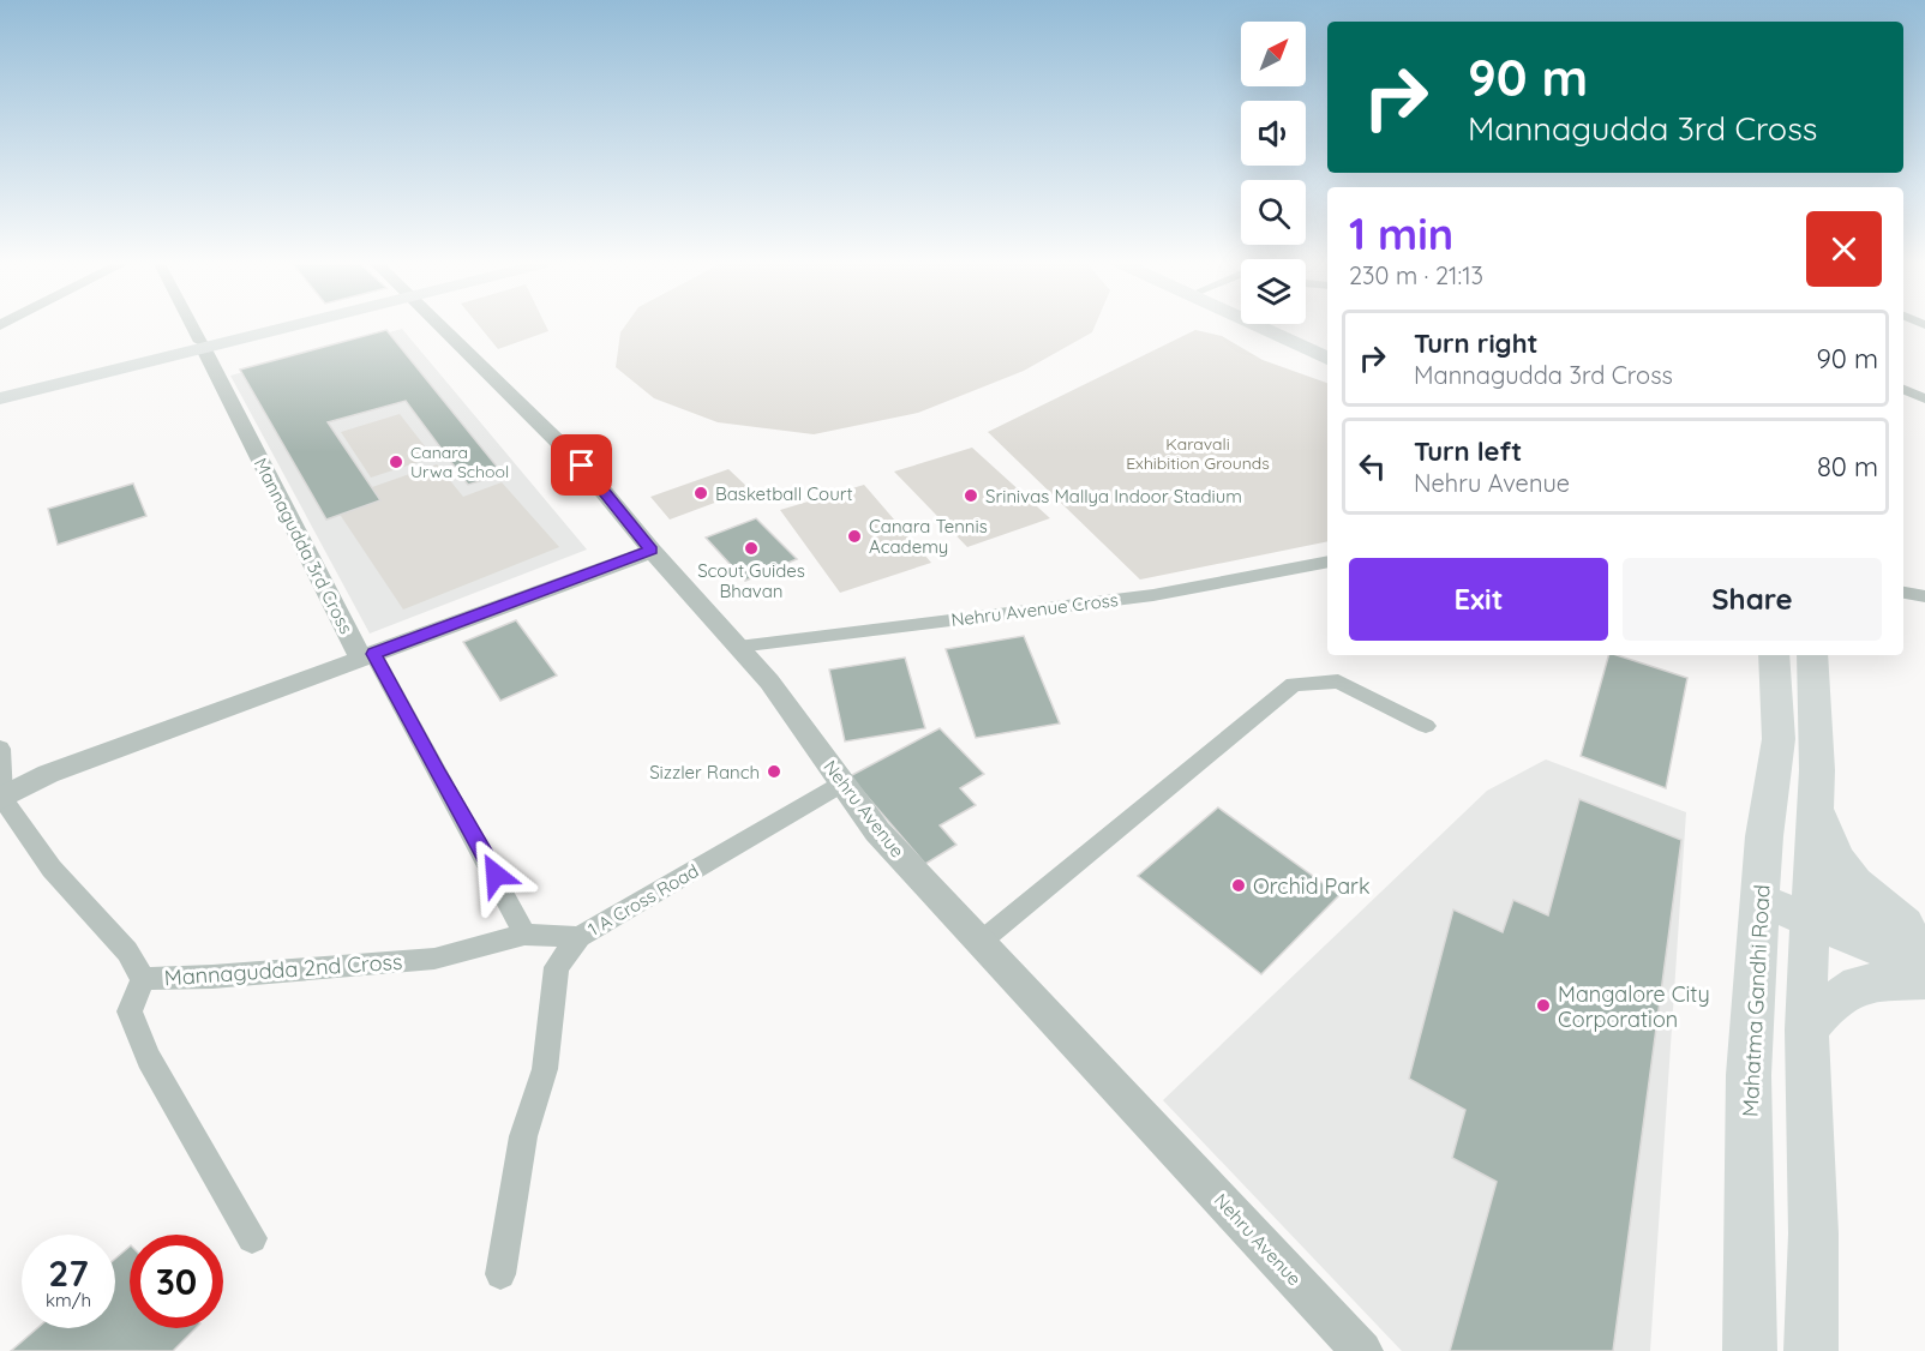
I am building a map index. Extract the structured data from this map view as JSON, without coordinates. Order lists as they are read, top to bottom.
{
  "streets": {
    "main road": ["Mahatma Gandhi Road"],
    "street": [
      "Mannagudda 3rd Cross",
      "Nehru Avenue Cross",
      "Nehru Avenue",
      "1 A Cross Road",
      "Mannagudda 2nd Cross"
    ]
  },
  "crossings": [
    ["Nehru Avenue Cross", "Nehru Avenue"],
    ["Nehru Avenue", "1 A Cross Road"],
    ["1 A Cross Road", "Mannagudda 2nd Cross"]
  ],
  "parks": ["Karavali Exhibition Grounds"],
  "places": [
    "Canara Urwa School",
    "Basketball Court",
    "Srinivas Mallya Indoor Stadium",
    "Canara Tennis Academy",
    "Scout Guides Bhavan",
    "Sizzler Ranch",
    "Orchid Park",
    "Mangalore City Corporation"
  ],
  "north": "top right",
  "page": {
    "turn": ["90 m", "Mannagudda 3rd Cross"],
    "heading": ["1 min", "230 m · 21:13"],
    "list": [
      {
        "name": "Turn right",
        "note": "Mannagudda 3rd Cross",
        "value": "90 m"
      },
      {
        "name": "Turn left",
        "note": "Nehru Avenue",
        "value": "80 m"
      }
    ],
    "buttons": ["Exit", "Share"],
    "speed": "27 km/h",
    "limit": "30"
  }
}
